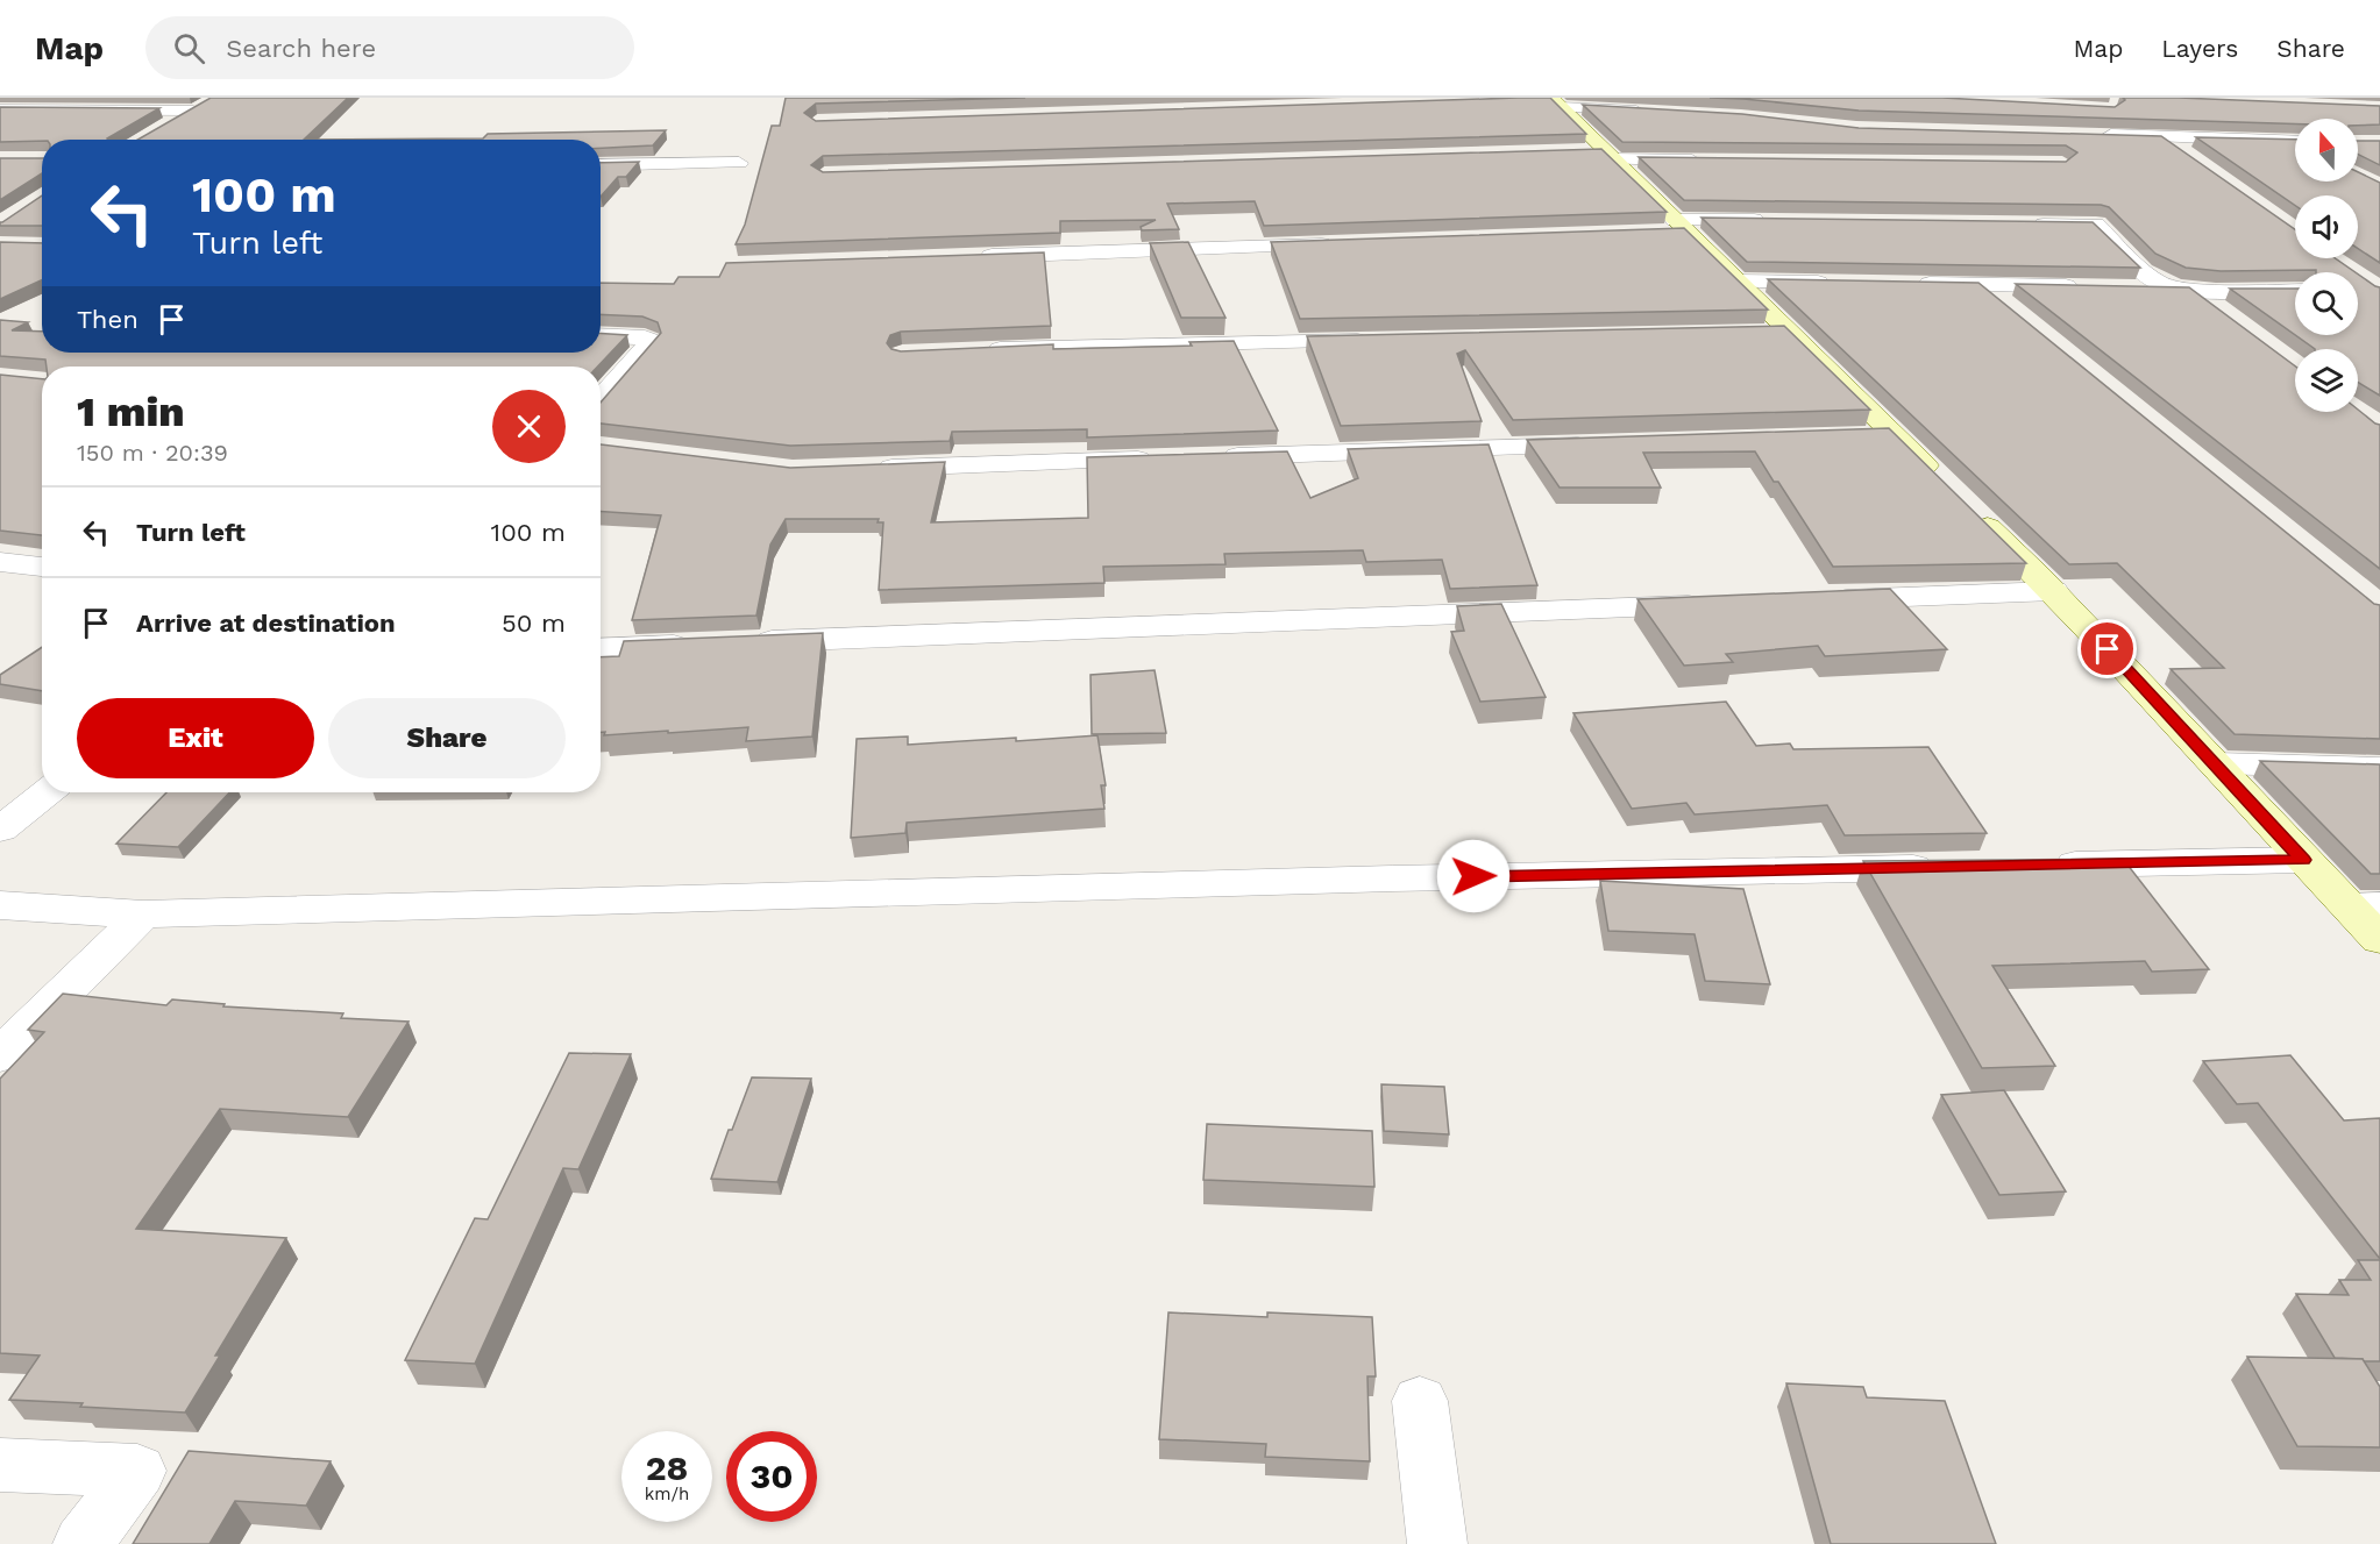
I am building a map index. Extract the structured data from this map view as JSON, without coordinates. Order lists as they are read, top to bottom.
{
  "north": "top",
  "page": {
    "header": "Map",
    "search": "Search here",
    "nav": ["Map", "Layers", "Share"],
    "turn": ["100 m", "Turn left"],
    "then": "Then",
    "heading": ["1 min", "150 m · 20:39"],
    "list": [
      {
        "name": "Turn left",
        "value": "100 m"
      },
      {
        "name": "Arrive at destination",
        "value": "50 m"
      }
    ],
    "buttons": ["Exit", "Share"],
    "speed": "28 km/h",
    "limit": "30"
  }
}
